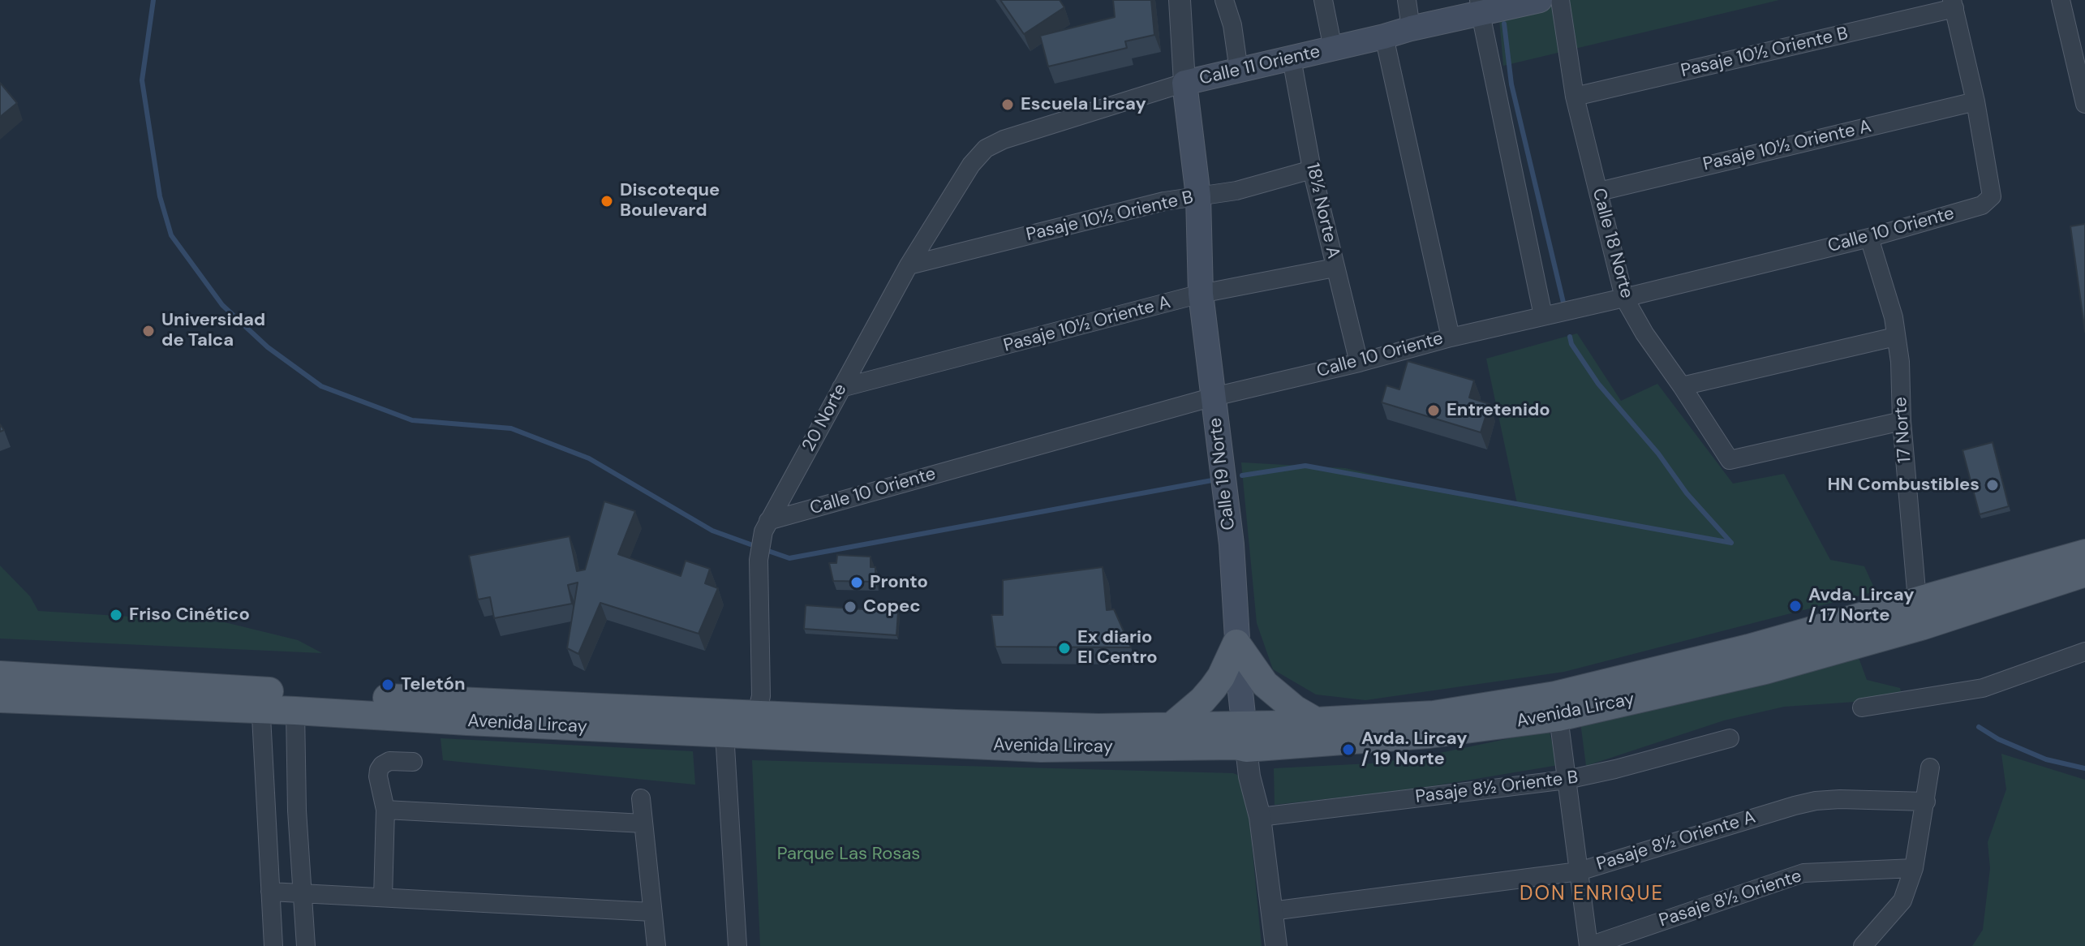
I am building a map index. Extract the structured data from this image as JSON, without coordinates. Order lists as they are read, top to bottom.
{
  "streets": {
    "main road": ["Calle 11 Oriente", "Calle 19 Norte", "Avenida Lircay"],
    "street": [
      "Pasaje 10½ Oriente B",
      "Pasaje 10½ Oriente A",
      "18½ Norte A",
      "Calle 10 Oriente",
      "Calle 18 Norte",
      "20 Norte",
      "17 Norte",
      "Pasaje 8½ Oriente B",
      "Pasaje 8½ Oriente A",
      "Pasaje 8½ Oriente"
    ]
  },
  "crossings": [
    ["Pasaje 10½ Oriente B", "18½ Norte A"],
    ["Pasaje 10½ Oriente B", "Calle 18 Norte"],
    ["Pasaje 10½ Oriente B", "20 Norte"],
    ["Pasaje 10½ Oriente B", "Calle 19 Norte"],
    ["Calle 11 Oriente", "18½ Norte A"],
    ["Calle 11 Oriente", "20 Norte"],
    ["Calle 11 Oriente", "Calle 19 Norte"],
    ["Pasaje 10½ Oriente A", "18½ Norte A"],
    ["Pasaje 10½ Oriente A", "Calle 10 Oriente"],
    ["Pasaje 10½ Oriente A", "Calle 18 Norte"],
    ["Pasaje 10½ Oriente A", "20 Norte"],
    ["Pasaje 10½ Oriente A", "Calle 19 Norte"],
    ["18½ Norte A", "Calle 10 Oriente"],
    ["Calle 10 Oriente", "Calle 18 Norte"],
    ["Calle 10 Oriente", "20 Norte"],
    ["Calle 10 Oriente", "17 Norte"],
    ["Calle 10 Oriente", "Calle 19 Norte"],
    ["Calle 18 Norte", "17 Norte"],
    ["20 Norte", "Avenida Lircay"],
    ["17 Norte", "Avenida Lircay"],
    ["Calle 19 Norte", "Avenida Lircay"],
    ["Calle 19 Norte", "Pasaje 8½ Oriente B"],
    ["Calle 19 Norte", "Pasaje 8½ Oriente A"]
  ],
  "districts": ["DON ENRIQUE"],
  "parks": ["Parque Las Rosas"],
  "places": [
    "Escuela Lircay",
    "Discoteque Boulevard",
    "Universidad de Talca",
    "Entretenido",
    "HN Combustibles",
    "Pronto",
    "Avda. Lircay / 17 Norte",
    "Copec",
    "Friso Cinético",
    "Ex diario El Centro",
    "Teletón",
    "Avda. Lircay / 19 Norte"
  ]
}
